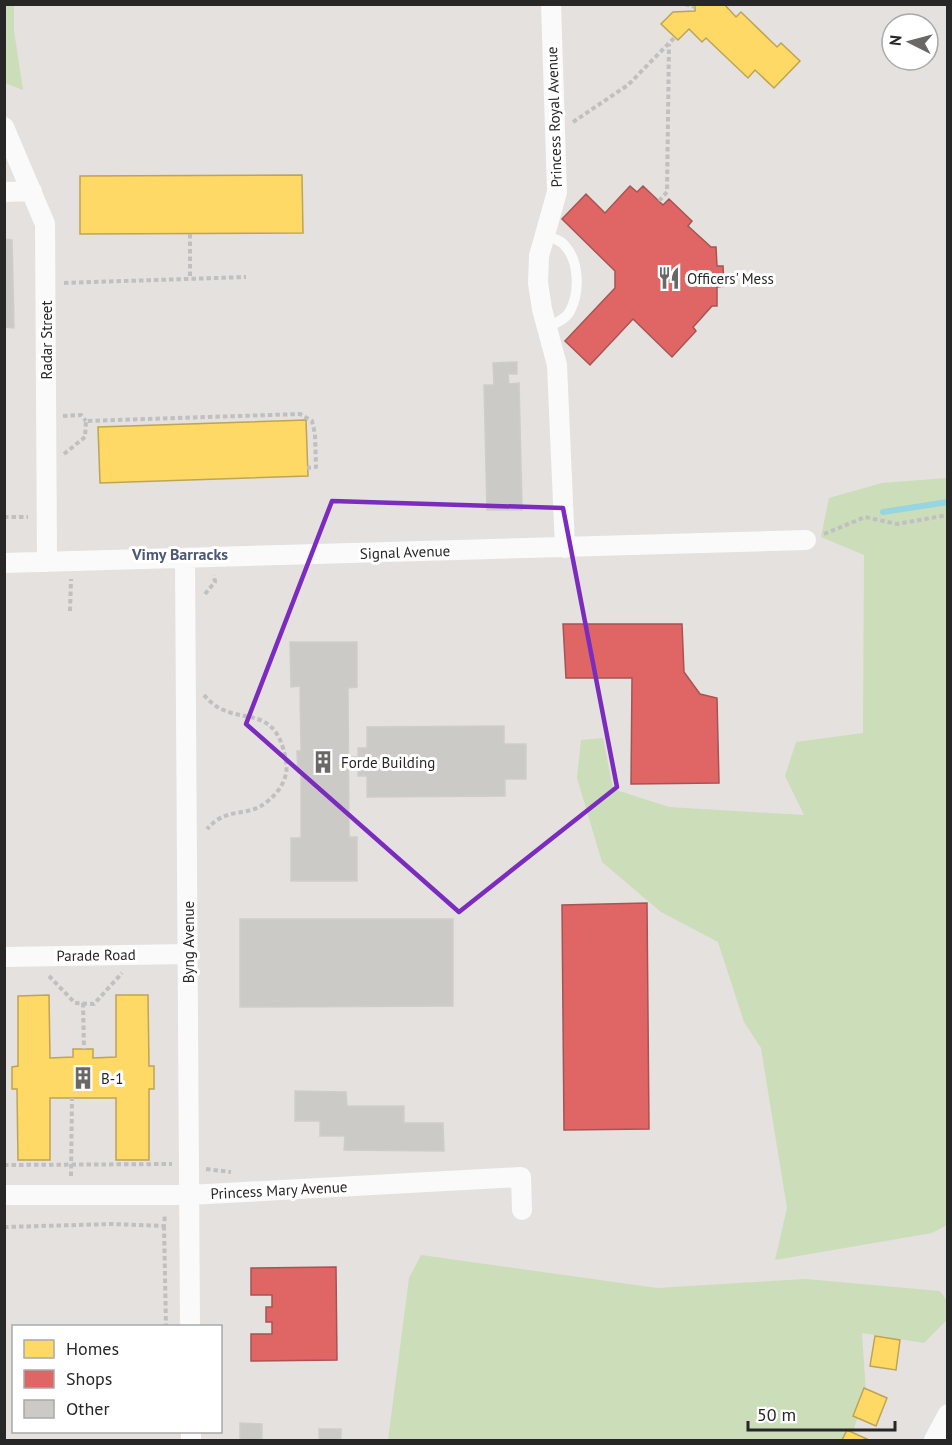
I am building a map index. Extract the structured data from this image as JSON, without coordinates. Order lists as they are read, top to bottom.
{
  "streets": {
    "street": [
      "Princess Royal Avenue",
      "Radar Street",
      "Signal Avenue",
      "Byng Avenue",
      "Parade Road",
      "Princess Mary Avenue"
    ]
  },
  "crossings": [
    ["Princess Royal Avenue", "Signal Avenue"],
    ["Radar Street", "Signal Avenue"],
    ["Signal Avenue", "Byng Avenue"],
    ["Byng Avenue", "Parade Road"],
    ["Byng Avenue", "Princess Mary Avenue"]
  ],
  "districts": ["Vimy Barracks"],
  "places": {
    "restaurant": ["Officers' Mess"],
    "building": ["Forde Building", "B-1"]
  },
  "legend": ["Homes", "Shops", "Other"],
  "scale_bar": "50 m",
  "north": "left"
}
